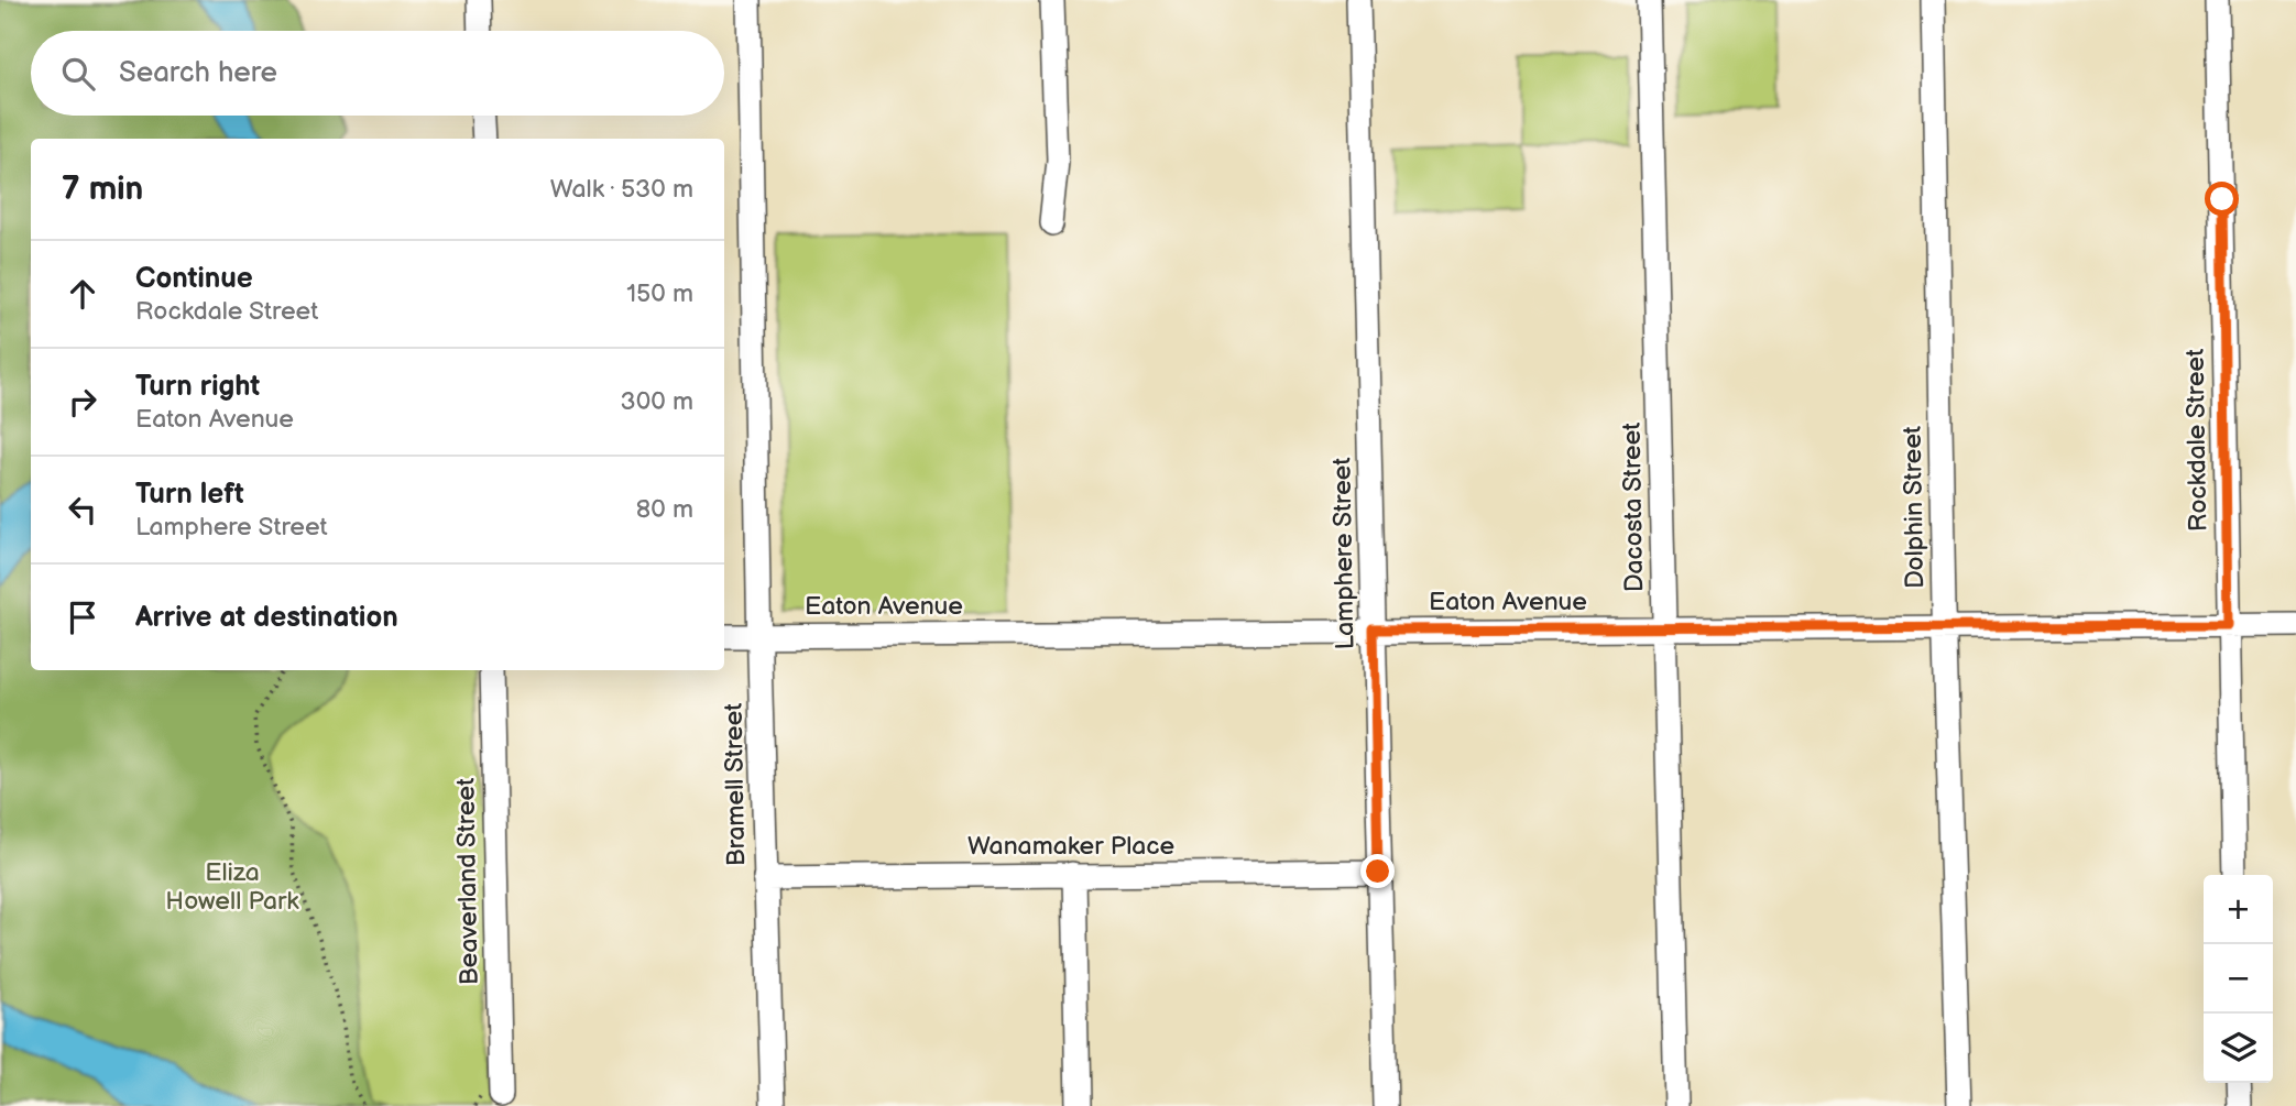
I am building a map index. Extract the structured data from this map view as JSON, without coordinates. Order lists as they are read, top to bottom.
{
  "streets": {
    "street": [
      "Rockdale Street",
      "Dacosta Street",
      "Dolphin Street",
      "Lamphere Street",
      "Eaton Avenue",
      "Bramell Street",
      "Wanamaker Place",
      "Beaverland Street"
    ]
  },
  "crossings": [
    ["Rockdale Street", "Eaton Avenue"],
    ["Dacosta Street", "Eaton Avenue"],
    ["Dolphin Street", "Eaton Avenue"],
    ["Lamphere Street", "Eaton Avenue"],
    ["Lamphere Street", "Wanamaker Place"],
    ["Eaton Avenue", "Bramell Street"],
    ["Bramell Street", "Wanamaker Place"]
  ],
  "parks": ["Eliza Howell Park"],
  "page": {
    "search": "Search here",
    "heading": ["7 min", "Walk · 530 m"],
    "list": [
      ["Continue", "Rockdale Street", "150 m"],
      ["Turn right", "Eaton Avenue", "300 m"],
      ["Turn left", "Lamphere Street", "80 m"],
      "Arrive at destination"
    ],
    "map_buttons": ["+", "−"]
  }
}
